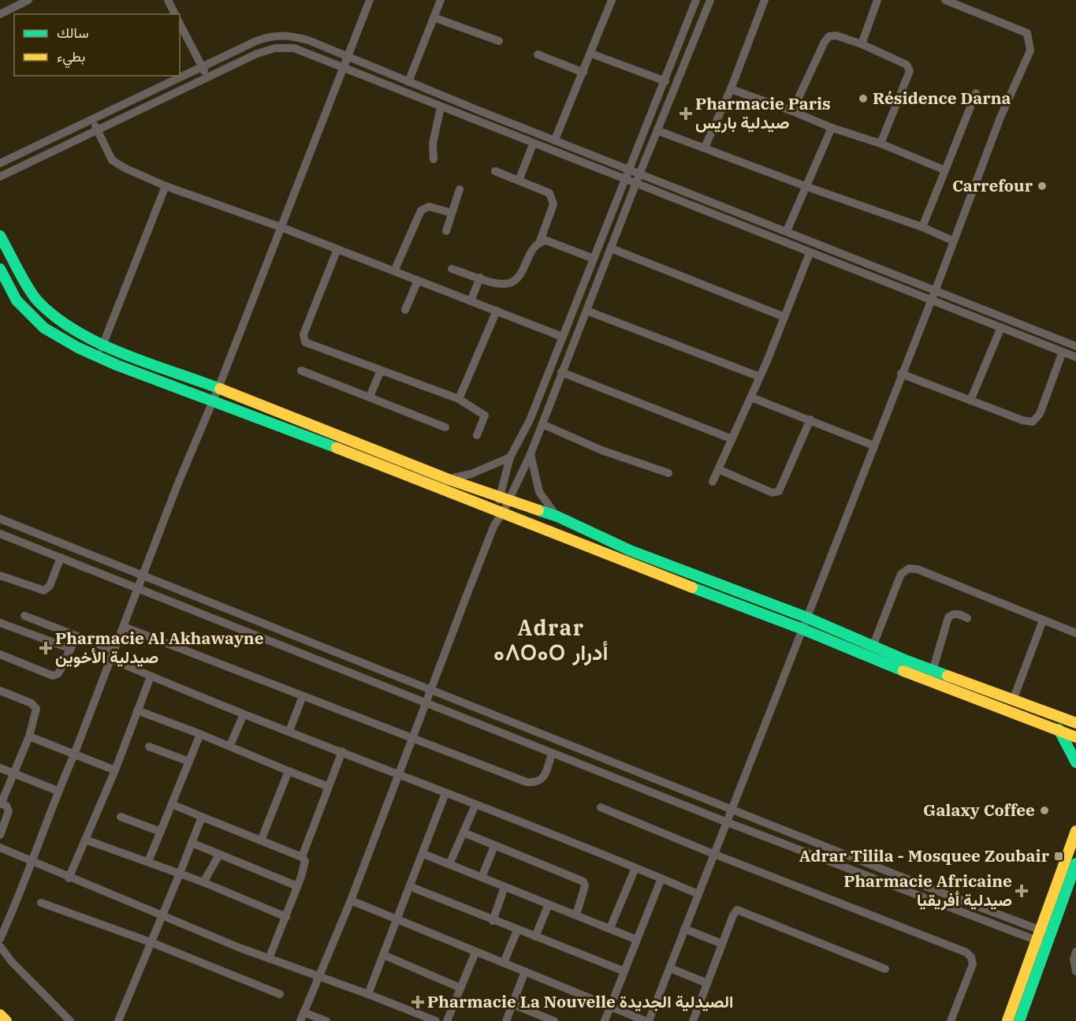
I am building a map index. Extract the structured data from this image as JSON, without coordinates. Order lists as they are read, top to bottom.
{
  "districts": ["Adrar ⴰⴷⵔⴰⵔ أدرار"],
  "places": {
    "other": ["Résidence Darna", "Carrefour", "Galaxy Coffee"],
    "health": [
      "Pharmacie Paris صيدلية باريس",
      "Pharmacie Al Akhawayne صيدلية الأخوين",
      "Pharmacie Africaine صيدلية أفريقيا",
      "Pharmacie La Nouvelle الصيدلية الجديدة"
    ],
    "transit": ["Adrar Tilila - Mosquee Zoubair"]
  },
  "legend": ["سالك", "بطيء"]
}
